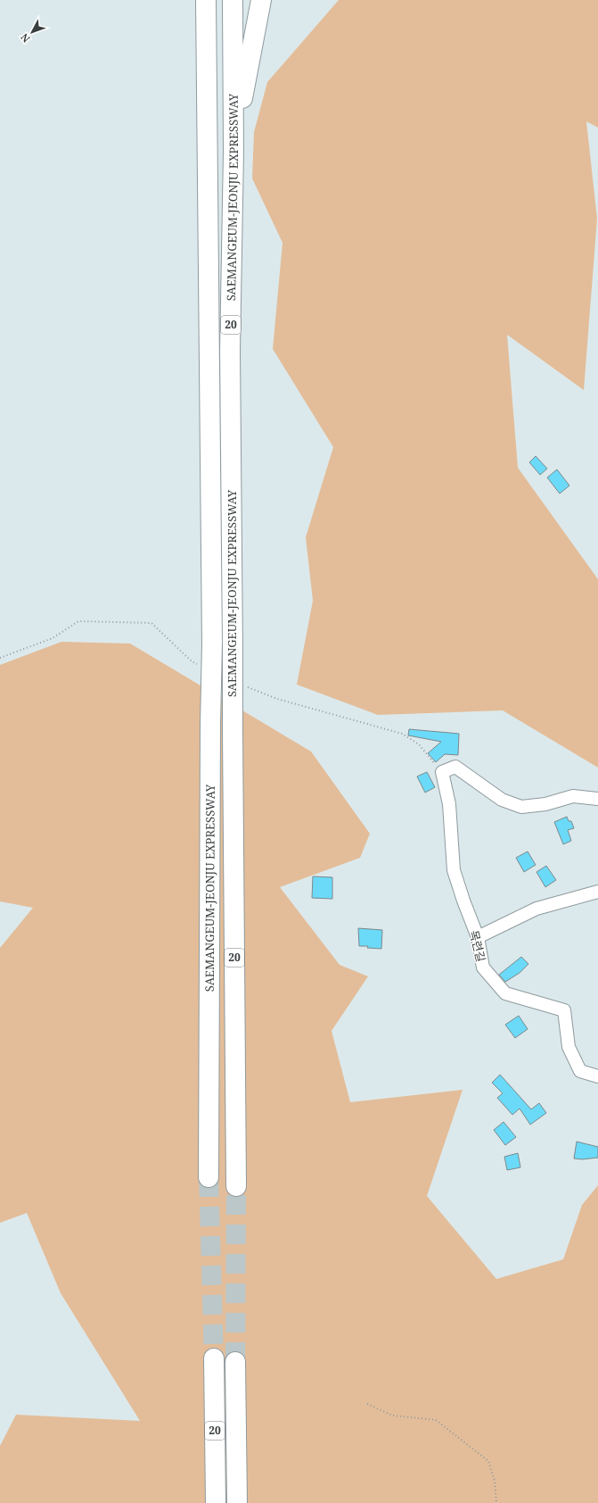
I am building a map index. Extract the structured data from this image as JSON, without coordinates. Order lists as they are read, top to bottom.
{
  "streets": {
    "highway": ["SAEMANGEUM-JEONJU EXPRESSWAY", "20"],
    "street": ["목련길"]
  },
  "north": "bottom left"
}
